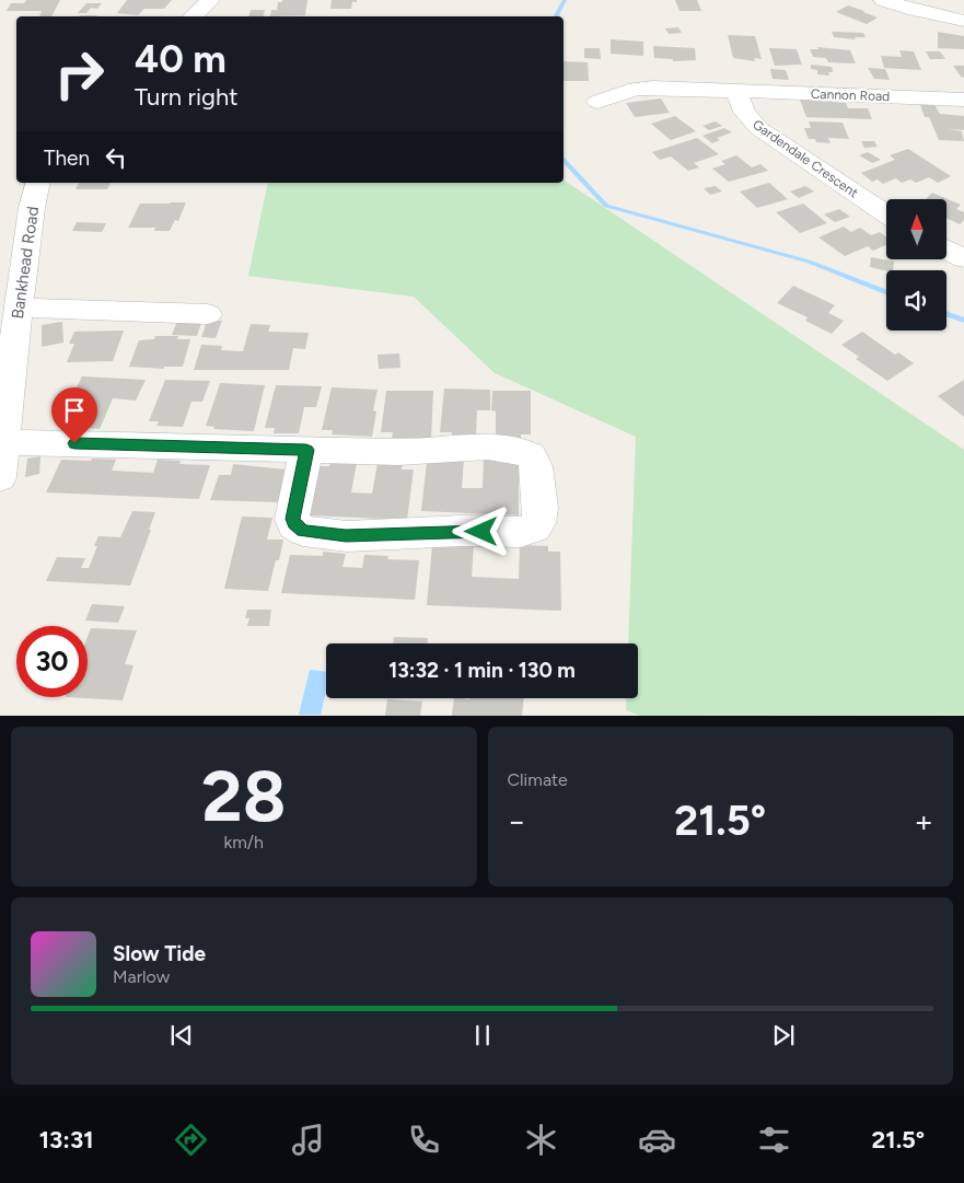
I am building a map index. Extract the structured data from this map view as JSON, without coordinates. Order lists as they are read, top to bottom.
{
  "streets": {
    "street": ["Cannon Road", "Gardendale Crescent", "Bankhead Road"]
  },
  "crossings": [
    ["Cannon Road", "Gardendale Crescent"]
  ],
  "north": "top",
  "page": {
    "turn": ["40 m", "Turn right"],
    "then": "Then",
    "limit": "30",
    "trip": "13:32 · 1 min · 130 m",
    "tile": [
      ["28", "km/h"],
      "Climate"
    ],
    "heat": ["−", "21.5°", "+"],
    "song": ["Slow Tide", "Marlow"],
    "tabs": ["13:31", "21.5°"]
  }
}
